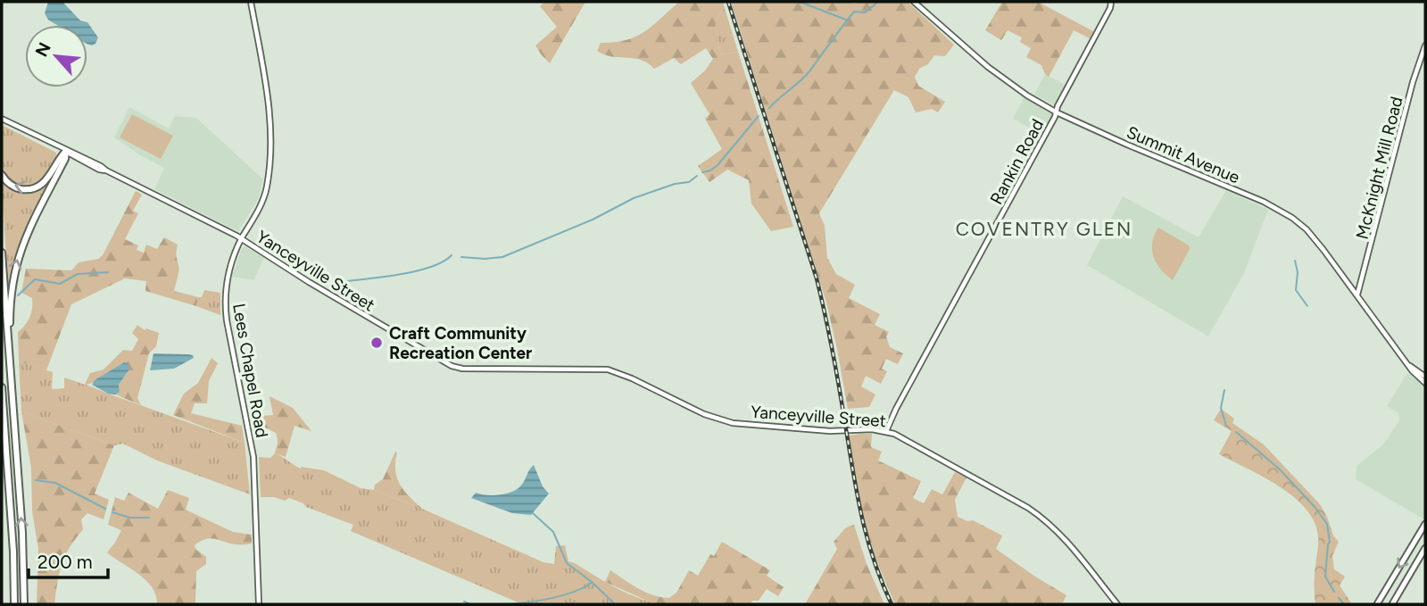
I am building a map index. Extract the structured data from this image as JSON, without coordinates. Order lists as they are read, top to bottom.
{
  "streets": {
    "main road": [
      "Summit Avenue",
      "Rankin Road",
      "McKnight Mill Road",
      "Yanceyville Street",
      "Lees Chapel Road"
    ]
  },
  "crossings": [
    ["Summit Avenue", "Rankin Road"],
    ["Summit Avenue", "McKnight Mill Road"],
    ["Rankin Road", "Yanceyville Street"],
    ["Yanceyville Street", "Lees Chapel Road"]
  ],
  "districts": ["COVENTRY GLEN"],
  "places": ["Craft Community Recreation Center"],
  "scale_bar": "200 m",
  "north": "top left"
}
